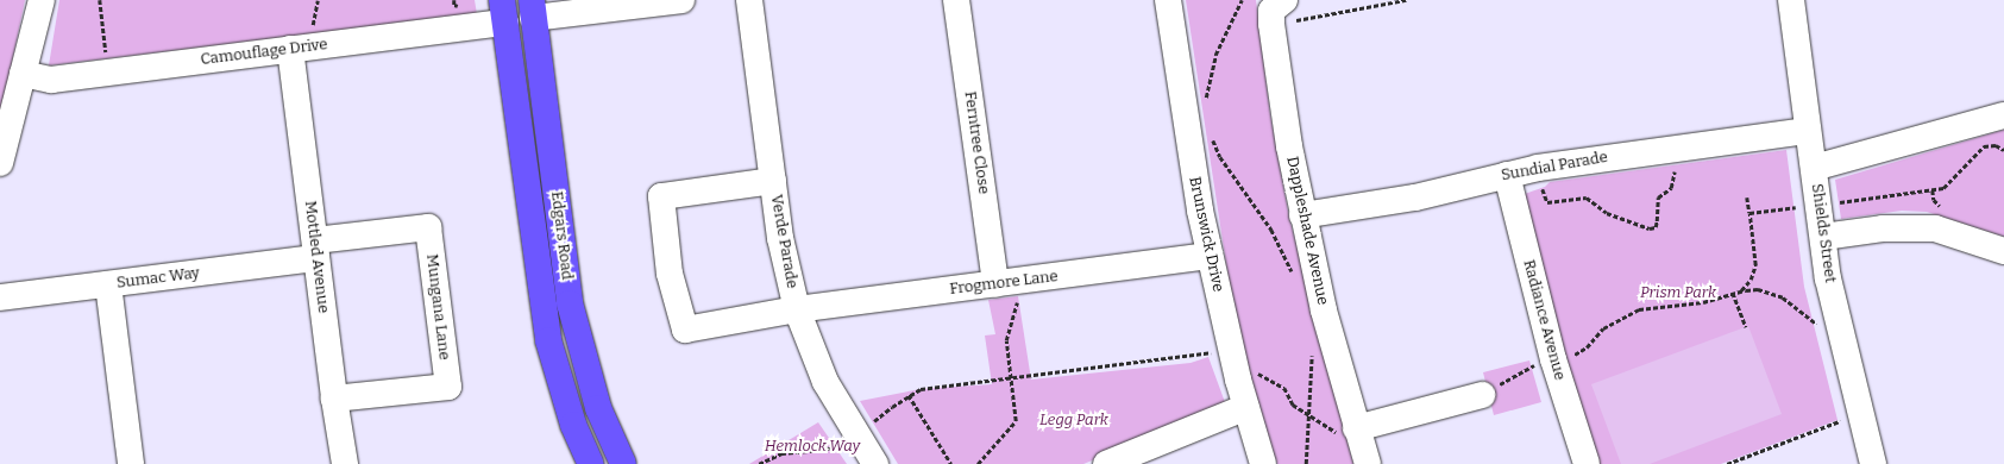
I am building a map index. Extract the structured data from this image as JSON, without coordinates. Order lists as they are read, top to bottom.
{
  "streets": {
    "main road": ["Edgars Road"],
    "street": [
      "Camouflage Drive",
      "Ferntree Close",
      "Sundial Parade",
      "Dappleshade Avenue",
      "Shields Street",
      "Brunswick Drive",
      "Verde Parade",
      "Mottled Avenue",
      "Sumac Way",
      "Frogmore Lane",
      "Mungana Lane",
      "Radiance Avenue"
    ]
  },
  "crossings": [
    ["Camouflage Drive", "Edgars Road"],
    ["Camouflage Drive", "Mottled Avenue"],
    ["Ferntree Close", "Frogmore Lane"],
    ["Sundial Parade", "Dappleshade Avenue"],
    ["Sundial Parade", "Shields Street"],
    ["Sundial Parade", "Radiance Avenue"],
    ["Brunswick Drive", "Frogmore Lane"],
    ["Verde Parade", "Frogmore Lane"],
    ["Mottled Avenue", "Sumac Way"],
    ["Mottled Avenue", "Mungana Lane"],
    ["Sumac Way", "Mungana Lane"]
  ],
  "parks": ["Prism Park", "Legg Park", "Hemlock Way"]
}
